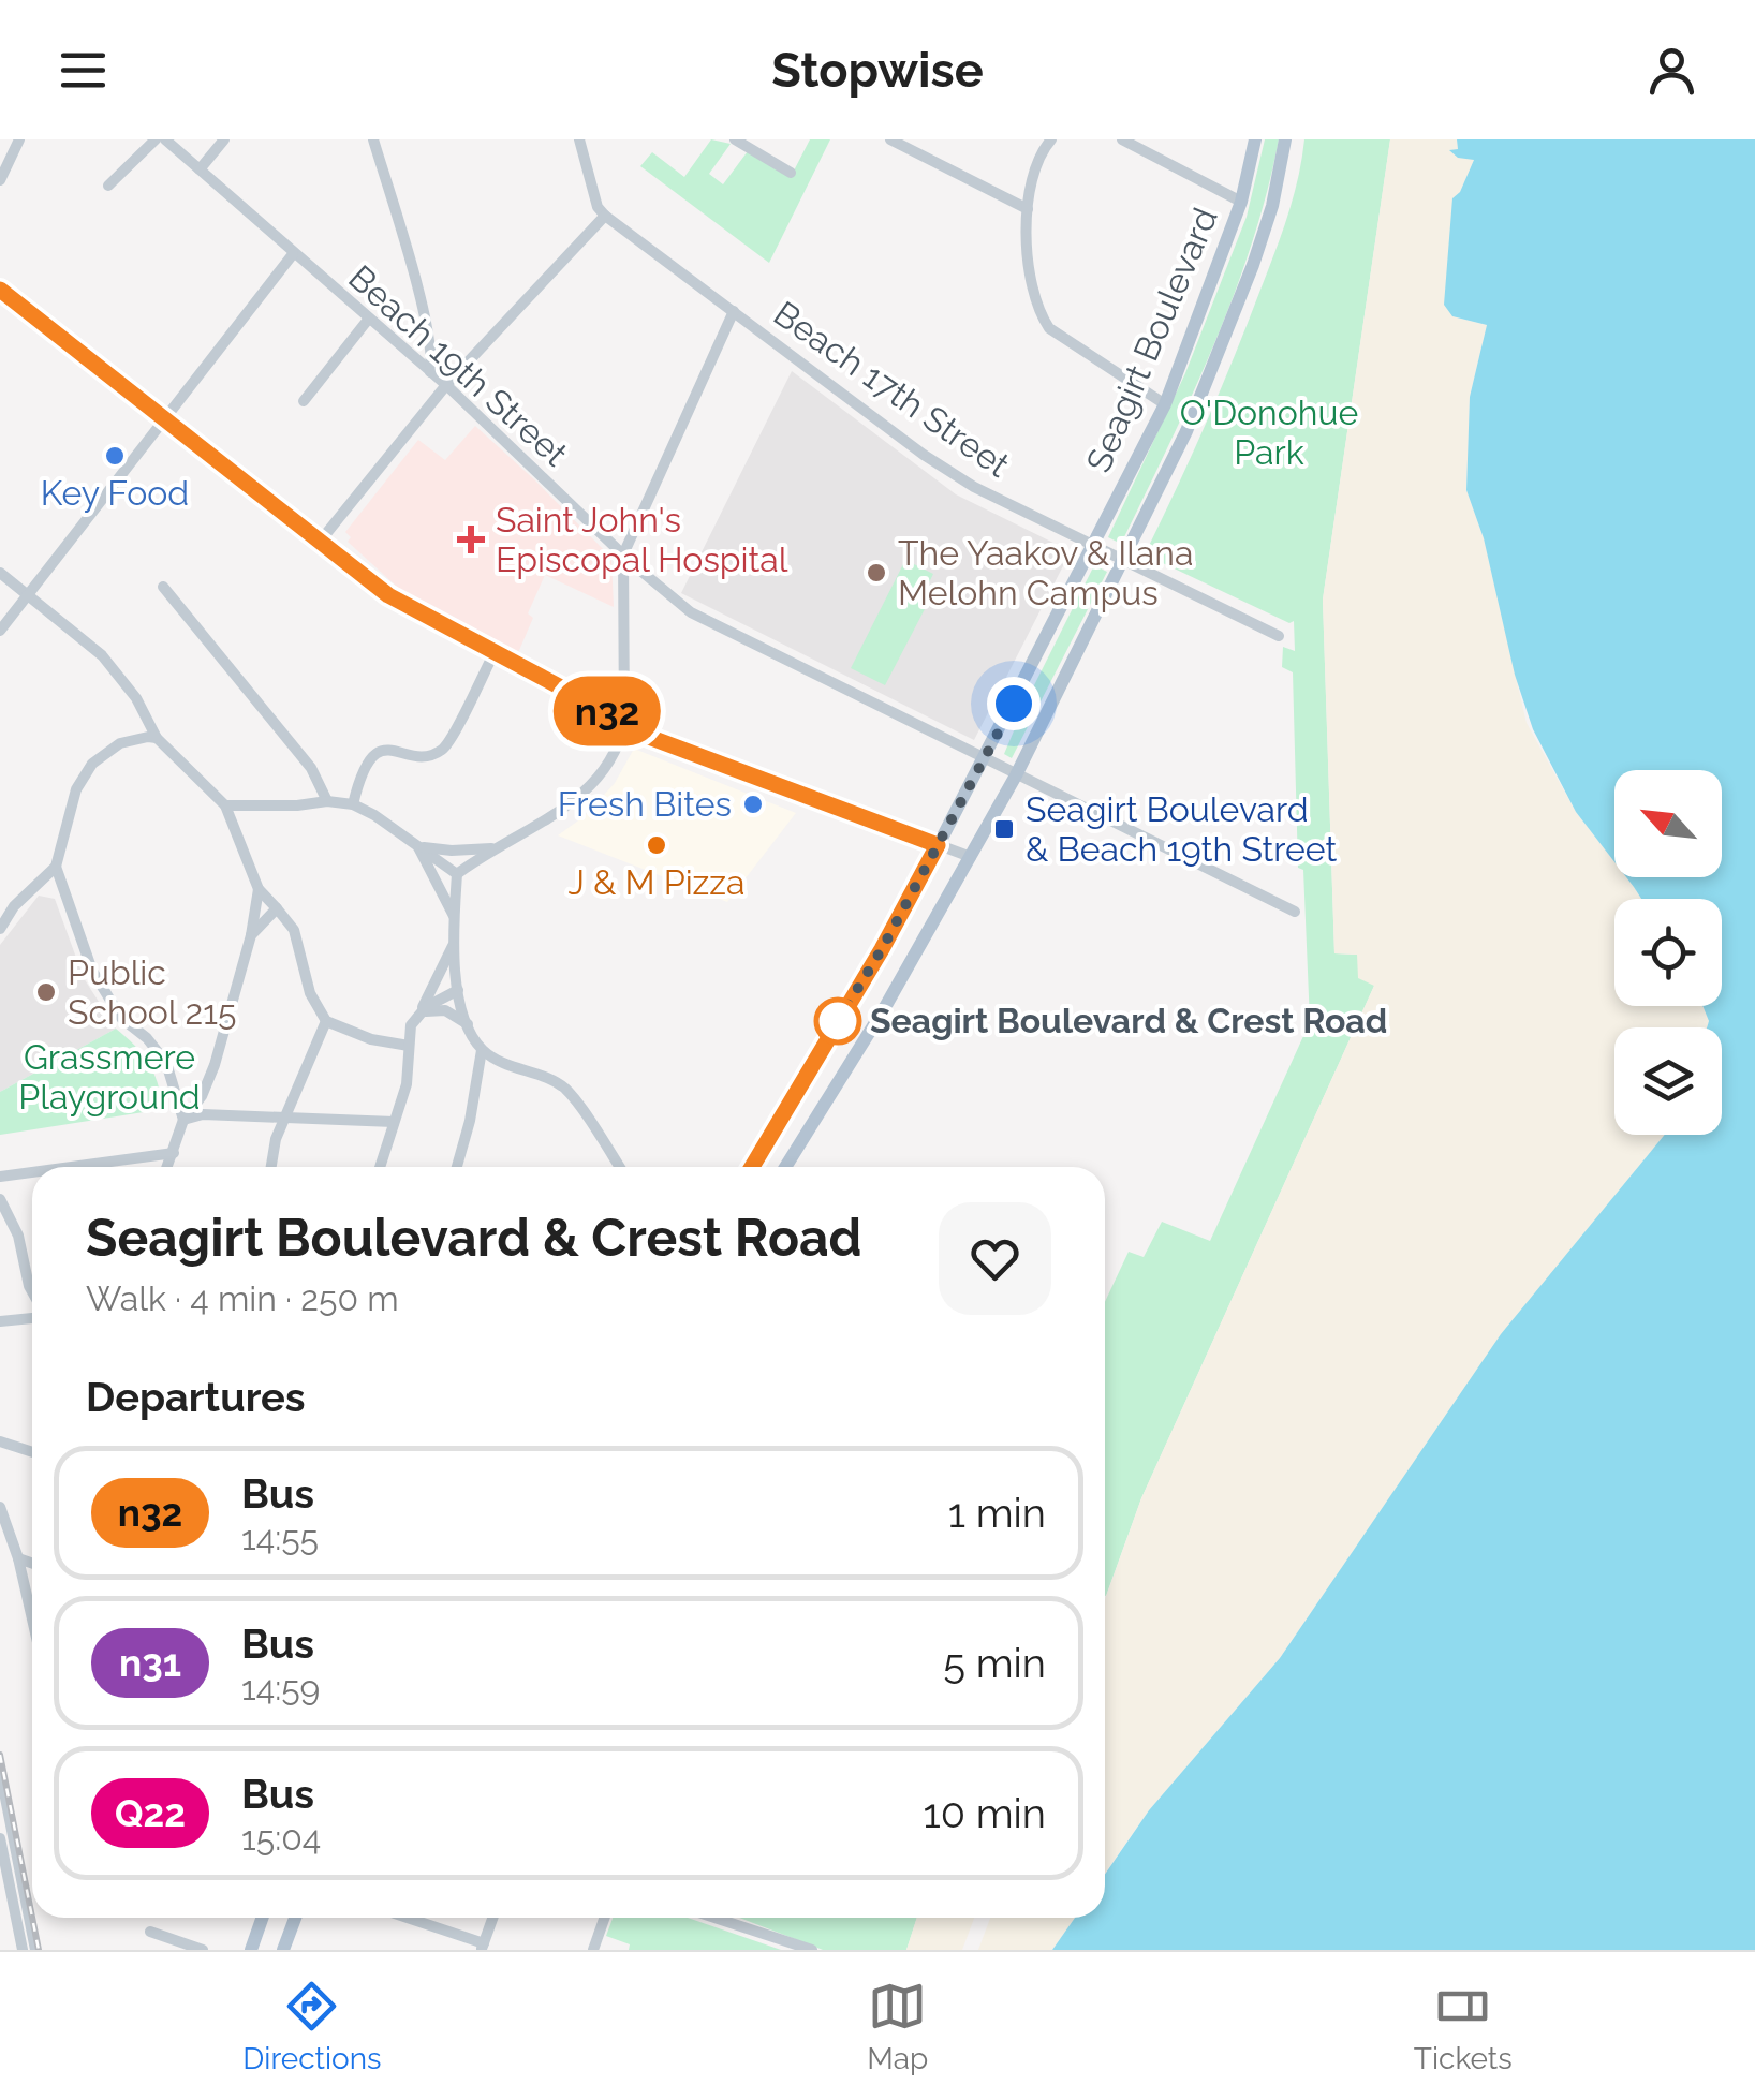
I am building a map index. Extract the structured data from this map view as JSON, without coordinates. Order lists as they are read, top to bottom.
{
  "streets": {
    "main road": ["Seagirt Boulevard"],
    "street": ["Beach 19th Street", "Beach 17th Street"]
  },
  "crossings": [
    ["Seagirt Boulevard", "Beach 19th Street"],
    ["Seagirt Boulevard", "Beach 17th Street"]
  ],
  "parks": ["O'Donohue Park", "Grassmere Playground"],
  "places": {
    "other": [
      "Key Food",
      "The Yaakov & Ilana Melohn Campus",
      "Fresh Bites",
      "J & M Pizza",
      "Public School 215",
      "Seagirt Boulevard & Crest Road"
    ],
    "health": ["Saint John's Episcopal Hospital"],
    "transit": ["Seagirt Boulevard & Beach 19th Street"]
  },
  "lines": ["bus line n32"],
  "north": "top left",
  "page": {
    "header": "Stopwise",
    "on_map": "n32",
    "heading": [
      ["Seagirt Boulevard & Crest Road", "Walk · 4 min · 250 m"],
      "Departures"
    ],
    "list": [
      {
        "mark": "n32",
        "name": "Bus",
        "note": "14:55",
        "value": "1 min"
      },
      {
        "mark": "n31",
        "name": "Bus",
        "note": "14:59",
        "value": "5 min"
      },
      {
        "mark": "Q22",
        "name": "Bus",
        "note": "15:04",
        "value": "10 min"
      }
    ],
    "tabs": ["Directions", "Map", "Tickets"]
  }
}
